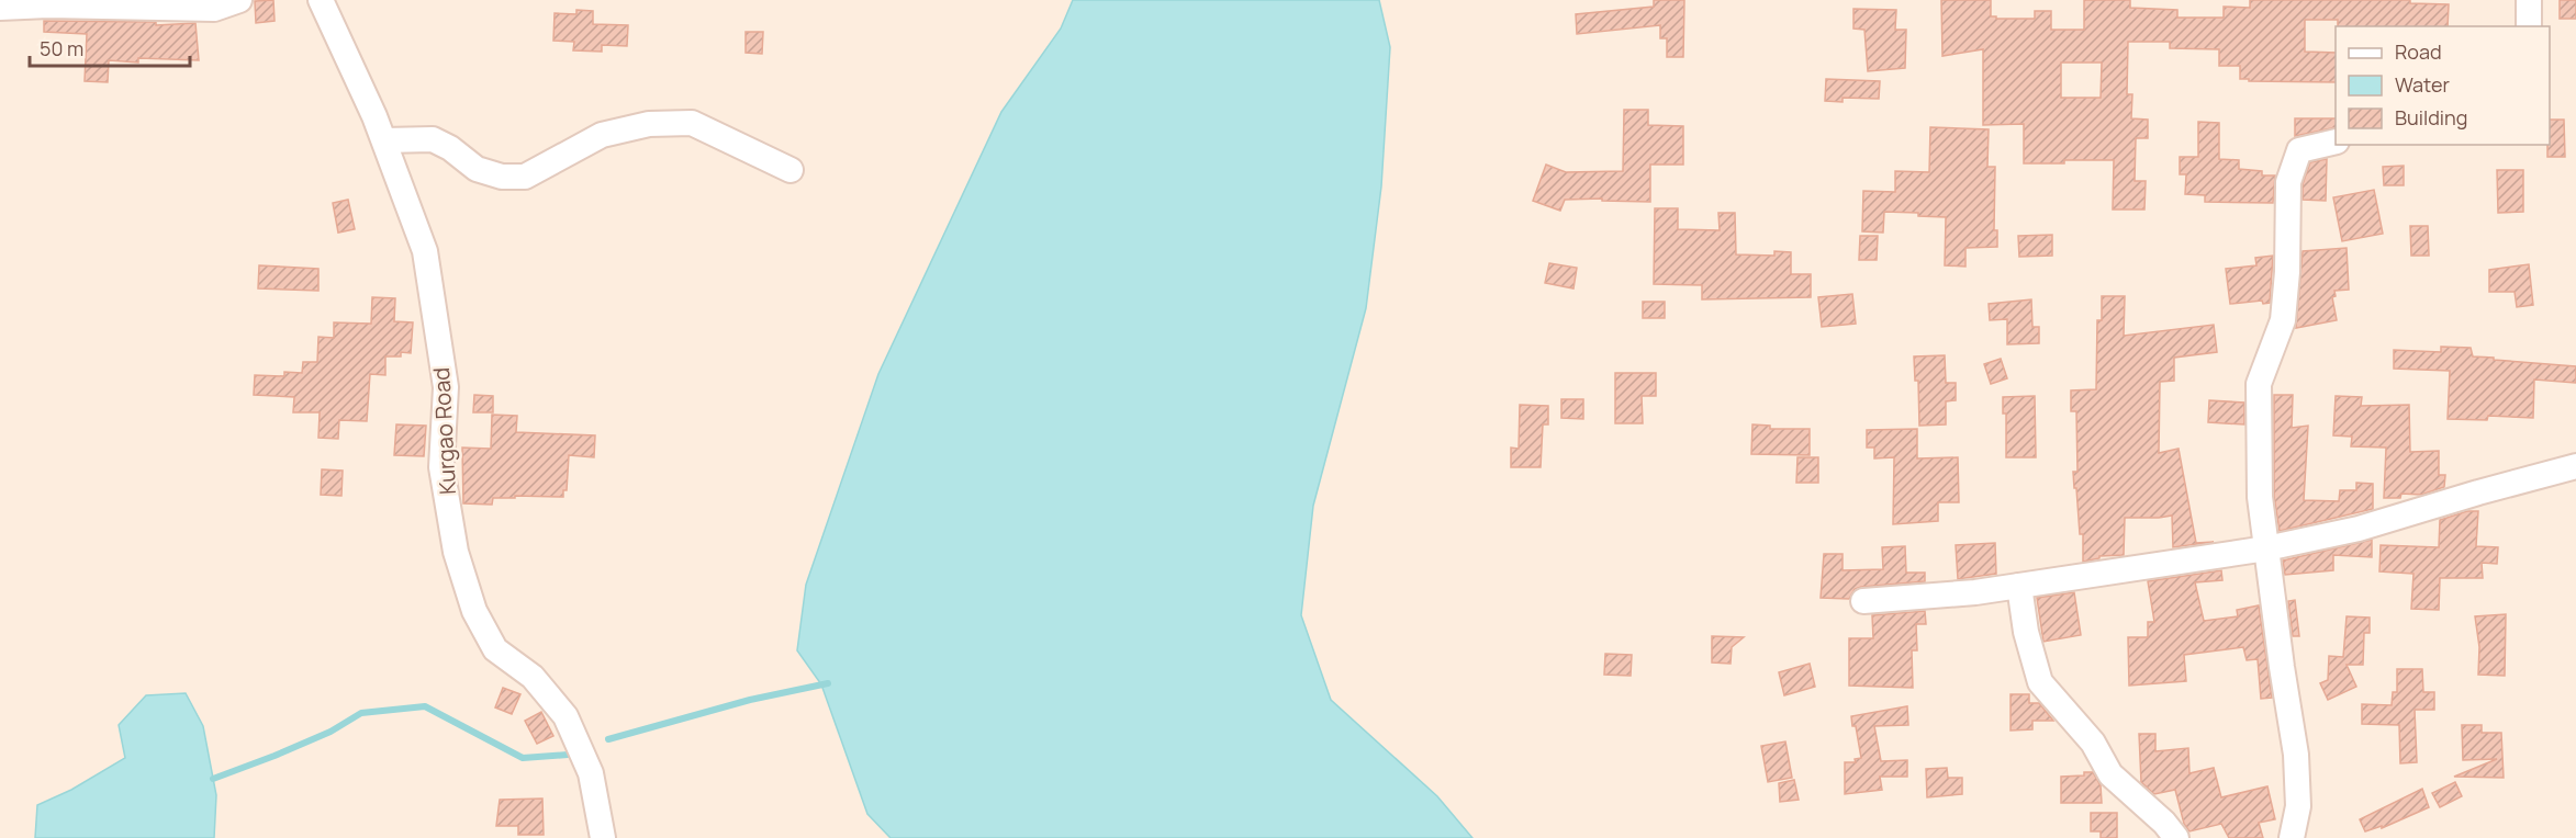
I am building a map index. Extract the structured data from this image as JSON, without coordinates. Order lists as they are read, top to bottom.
{
  "streets": {
    "street": ["Kurgao Road"]
  },
  "legend": ["Road", "Water", "Building"],
  "scale_bar": "50 m"
}
